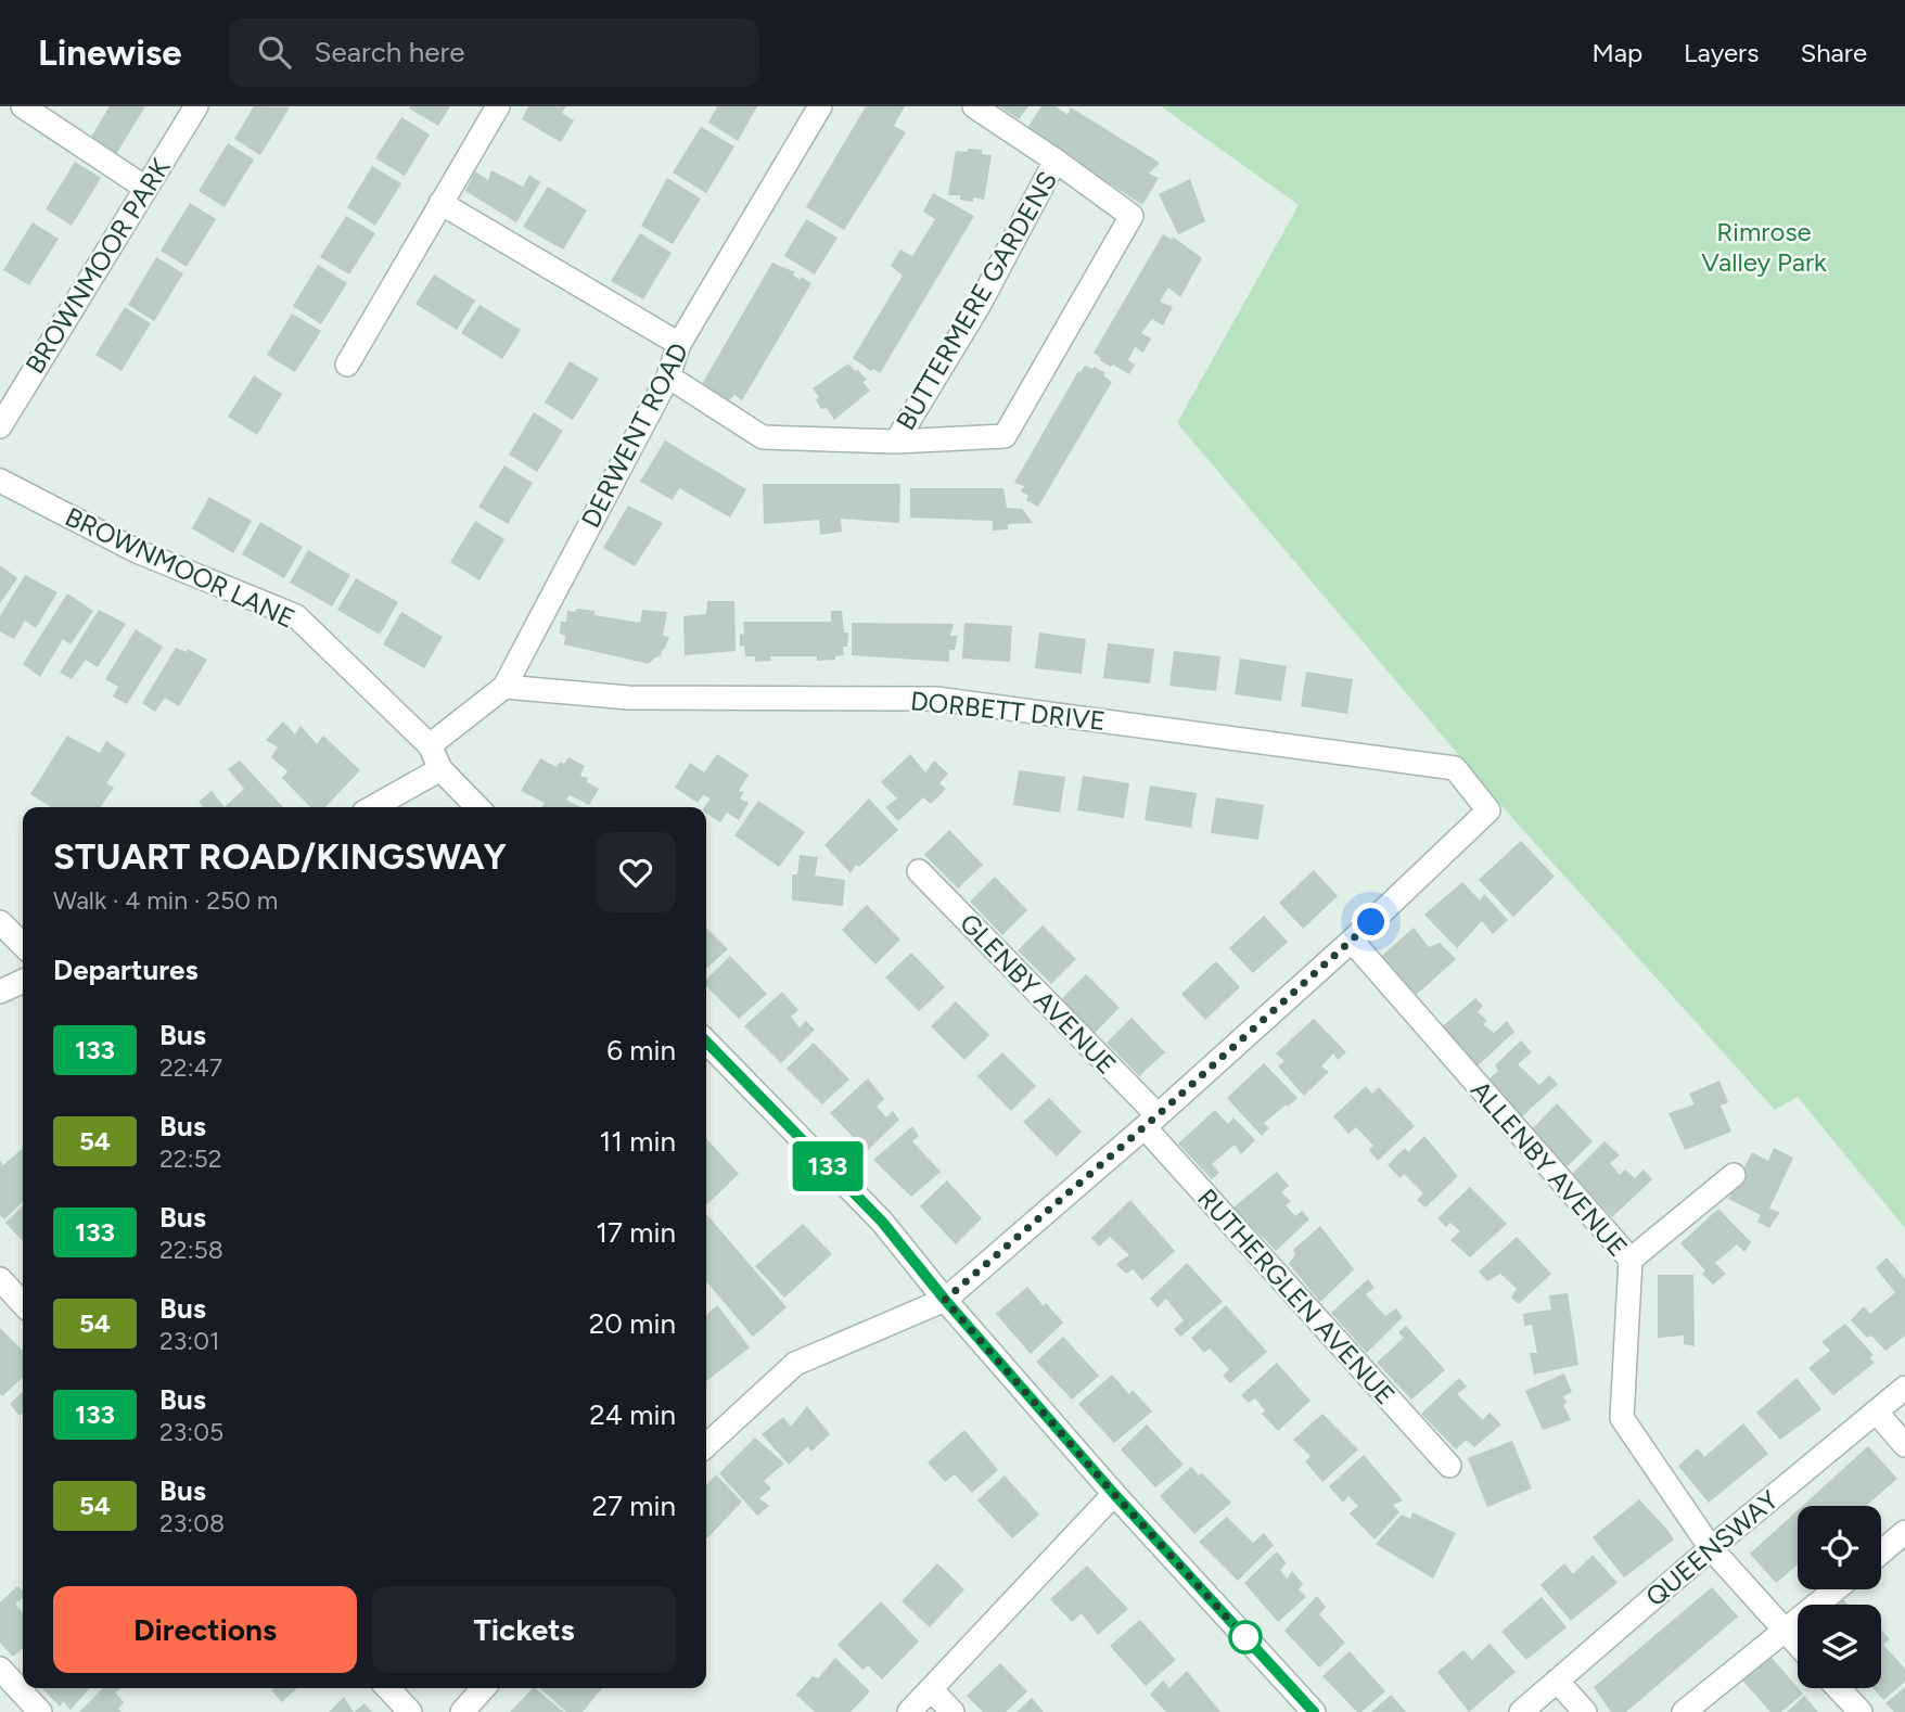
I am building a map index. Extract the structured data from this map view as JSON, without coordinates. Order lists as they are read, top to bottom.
{
  "streets": {
    "street": [
      "BROWNMOOR PARK",
      "BUTTERMERE GARDENS",
      "DERWENT ROAD",
      "BROWNMOOR LANE",
      "DORBETT DRIVE",
      "GLENBY AVENUE",
      "ALLENBY AVENUE",
      "RUTHERGLEN AVENUE",
      "QUEENSWAY"
    ]
  },
  "crossings": [
    ["BUTTERMERE GARDENS", "DERWENT ROAD"],
    ["DERWENT ROAD", "BROWNMOOR LANE"],
    ["DERWENT ROAD", "DORBETT DRIVE"],
    ["DORBETT DRIVE", "ALLENBY AVENUE"],
    ["GLENBY AVENUE", "RUTHERGLEN AVENUE"],
    ["ALLENBY AVENUE", "QUEENSWAY"]
  ],
  "parks": ["Rimrose Valley Park"],
  "lines": ["bus line 133"],
  "page": {
    "header": "Linewise",
    "search": "Search here",
    "nav": ["Map", "Layers", "Share"],
    "on_map": "133",
    "heading": [
      ["STUART ROAD/KINGSWAY", "Walk · 4 min · 250 m"],
      "Departures"
    ],
    "list": [
      {
        "mark": "133",
        "name": "Bus",
        "note": "22:47",
        "value": "6 min"
      },
      {
        "mark": "54",
        "name": "Bus",
        "note": "22:52",
        "value": "11 min"
      },
      {
        "mark": "133",
        "name": "Bus",
        "note": "22:58",
        "value": "17 min"
      },
      {
        "mark": "54",
        "name": "Bus",
        "note": "23:01",
        "value": "20 min"
      },
      {
        "mark": "133",
        "name": "Bus",
        "note": "23:05",
        "value": "24 min"
      },
      {
        "mark": "54",
        "name": "Bus",
        "note": "23:08",
        "value": "27 min"
      }
    ],
    "buttons": ["Directions", "Tickets"]
  }
}
